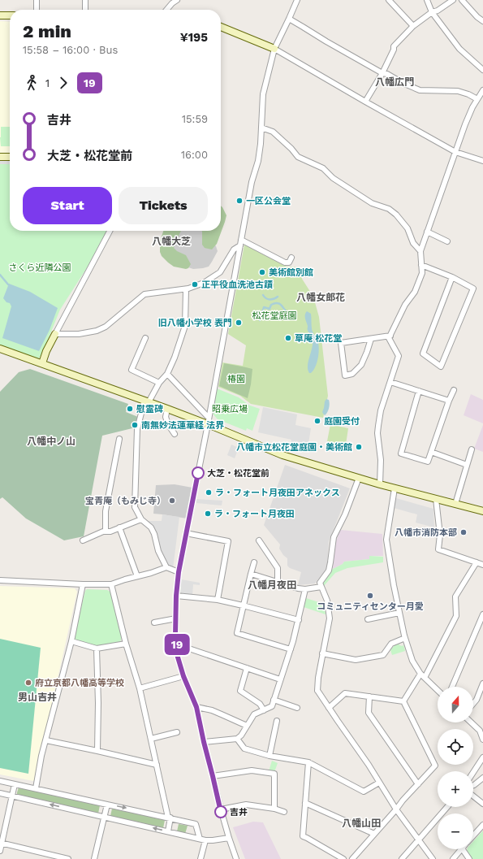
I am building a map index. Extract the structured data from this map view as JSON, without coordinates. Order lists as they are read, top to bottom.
{
  "districts": [
    "八幡広門",
    "八幡大芝",
    "八幡女郎花",
    "八幡中ノ山",
    "八幡月夜田",
    "男山吉井",
    "八幡山田"
  ],
  "parks": [
    "さくら近隣公園",
    "松花堂庭園",
    "椿園",
    "昭乗広場"
  ],
  "places": [
    "一区公会堂",
    "美術館別館",
    "正平役血洗池古蹟",
    "旧八幡小学校 表門",
    "草庵 松花堂",
    "慰霊碑",
    "庭園受付",
    "南無妙法蓮華経 法界",
    "八幡市立松花堂庭園・美術館",
    "大芝・松花堂前",
    "ラ・フォート月夜田アネックス",
    "宝青庵（もみじ寺）",
    "ラ・フォート月夜田",
    "八幡市消防本部",
    "コミュニティセンター月愛",
    "府立京都八幡高等学校",
    "吉井"
  ],
  "lines": ["bus line 19"],
  "north": "top",
  "page": {
    "on_map": "19",
    "heading": ["2 min", "15:58 – 16:00 · Bus", "¥195"],
    "legs": ["1", "19"],
    "list": [
      {
        "name": "吉井",
        "value": "15:59"
      },
      {
        "name": "大芝・松花堂前",
        "value": "16:00"
      }
    ],
    "buttons": ["Start", "Tickets"],
    "map_buttons": ["+", "−"]
  }
}
